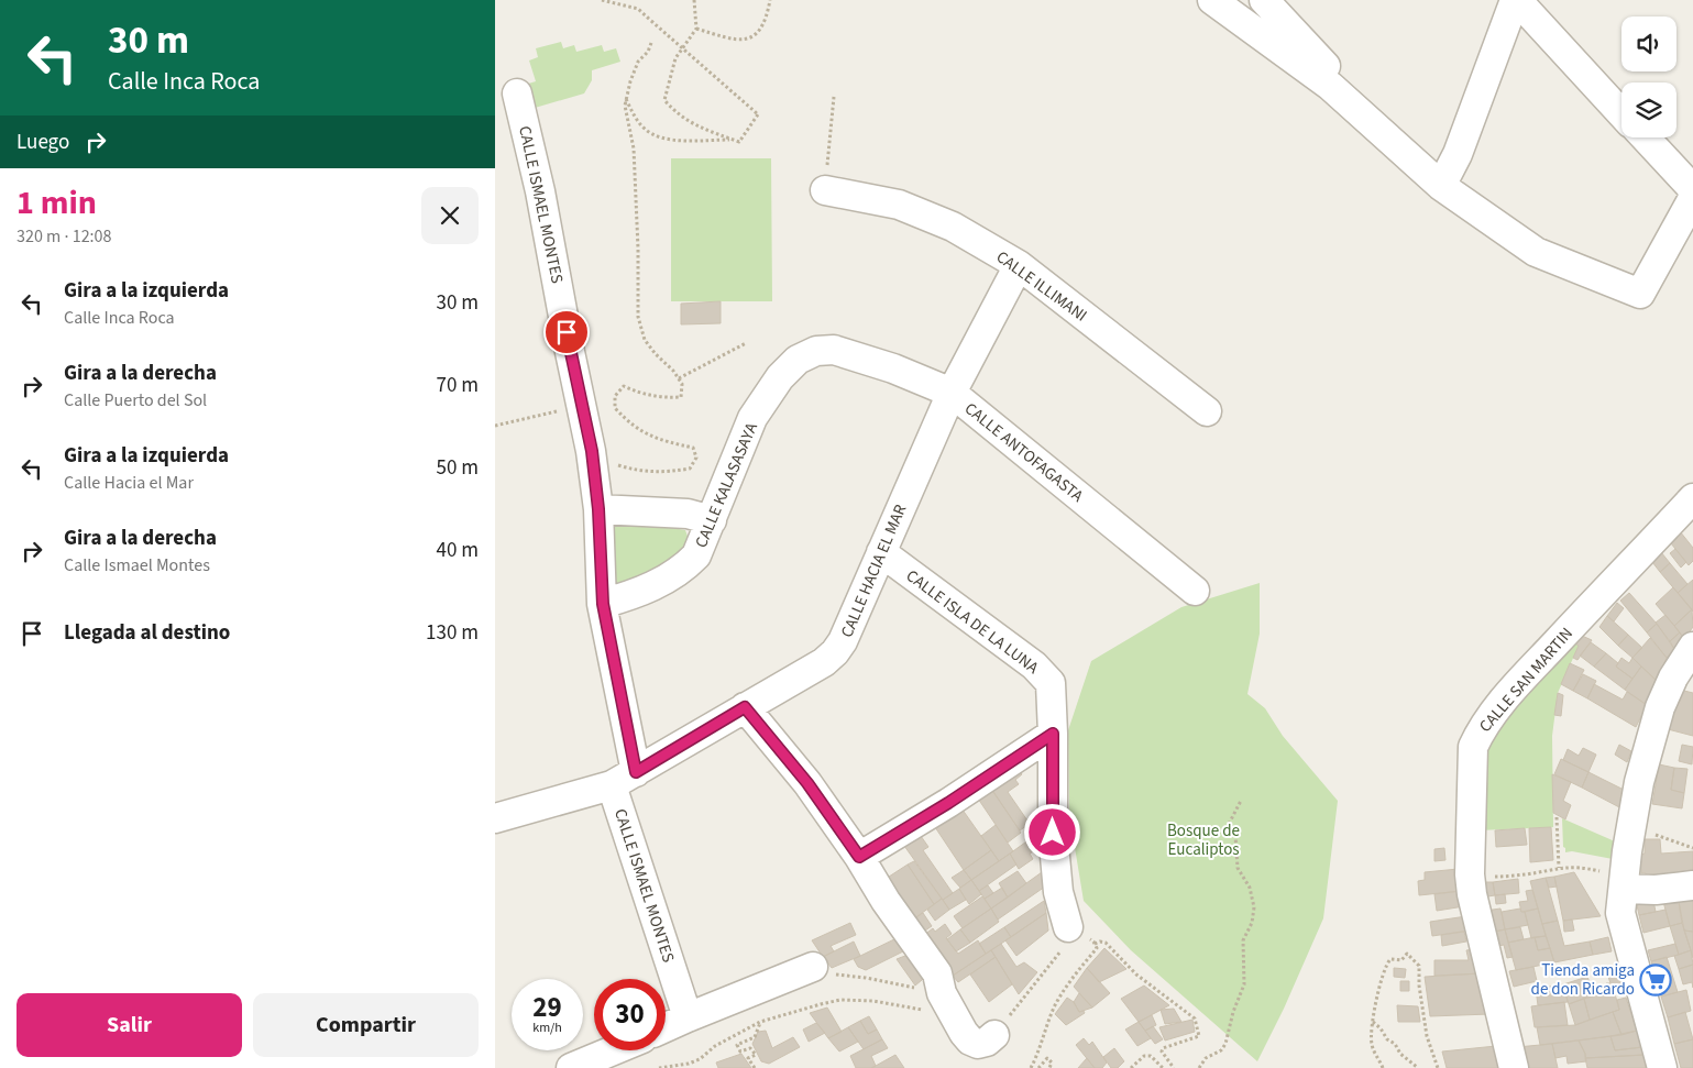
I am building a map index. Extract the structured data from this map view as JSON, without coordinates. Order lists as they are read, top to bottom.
{
  "streets": {
    "street": [
      "CALLE ISMAEL MONTES",
      "CALLE ILLIMANI",
      "CALLE ANTOFAGASTA",
      "CALLE KALASASAYA",
      "CALLE HACIA EL MAR",
      "CALLE ISLA DE LA LUNA",
      "CALLE SAN MARTIN"
    ]
  },
  "crossings": [
    ["CALLE ISMAEL MONTES", "CALLE KALASASAYA"],
    ["CALLE ISMAEL MONTES", "CALLE HACIA EL MAR"],
    ["CALLE ILLIMANI", "CALLE HACIA EL MAR"],
    ["CALLE ANTOFAGASTA", "CALLE KALASASAYA"],
    ["CALLE ANTOFAGASTA", "CALLE HACIA EL MAR"],
    ["CALLE HACIA EL MAR", "CALLE ISLA DE LA LUNA"]
  ],
  "parks": ["Bosque de Eucaliptos"],
  "places": {
    "supermarket": ["Tienda amiga de don Ricardo"]
  },
  "page": {
    "turn": ["30 m", "Calle Inca Roca"],
    "then": "Luego",
    "heading": ["1 min", "320 m · 12:08"],
    "list": [
      {
        "name": "Gira a la izquierda",
        "note": "Calle Inca Roca",
        "value": "30 m"
      },
      {
        "name": "Gira a la derecha",
        "note": "Calle Puerto del Sol",
        "value": "70 m"
      },
      {
        "name": "Gira a la izquierda",
        "note": "Calle Hacia el Mar",
        "value": "50 m"
      },
      {
        "name": "Gira a la derecha",
        "note": "Calle Ismael Montes",
        "value": "40 m"
      },
      {
        "name": "Llegada al destino",
        "value": "130 m"
      }
    ],
    "speed": "29 km/h",
    "limit": "30",
    "buttons": ["Salir", "Compartir"]
  }
}
